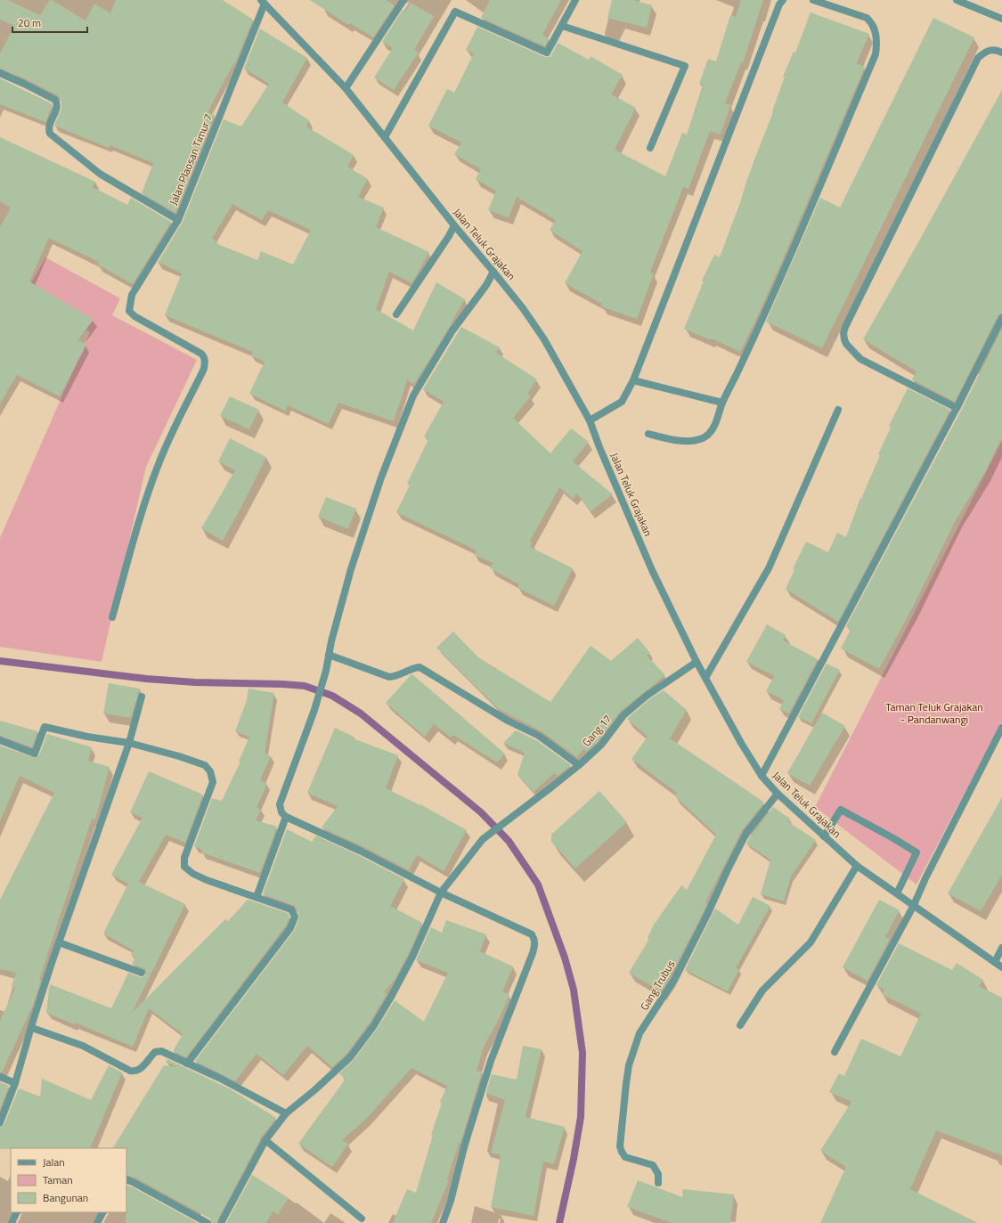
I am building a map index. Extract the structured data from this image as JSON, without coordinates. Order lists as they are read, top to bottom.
{
  "streets": {
    "street": [
      "Jalan Plaosan Timur 7",
      "Jalan Teluk Grajakan",
      "Gang 17",
      "Gang Trubus"
    ]
  },
  "crossings": [
    ["Jalan Plaosan Timur 7", "Jalan Teluk Grajakan"],
    ["Jalan Teluk Grajakan", "Gang 17"],
    ["Jalan Teluk Grajakan", "Gang Trubus"]
  ],
  "parks": ["Taman Teluk Grajakan - Pandanwangi"],
  "legend": ["Jalan", "Taman", "Bangunan"],
  "scale_bar": "20 m"
}
